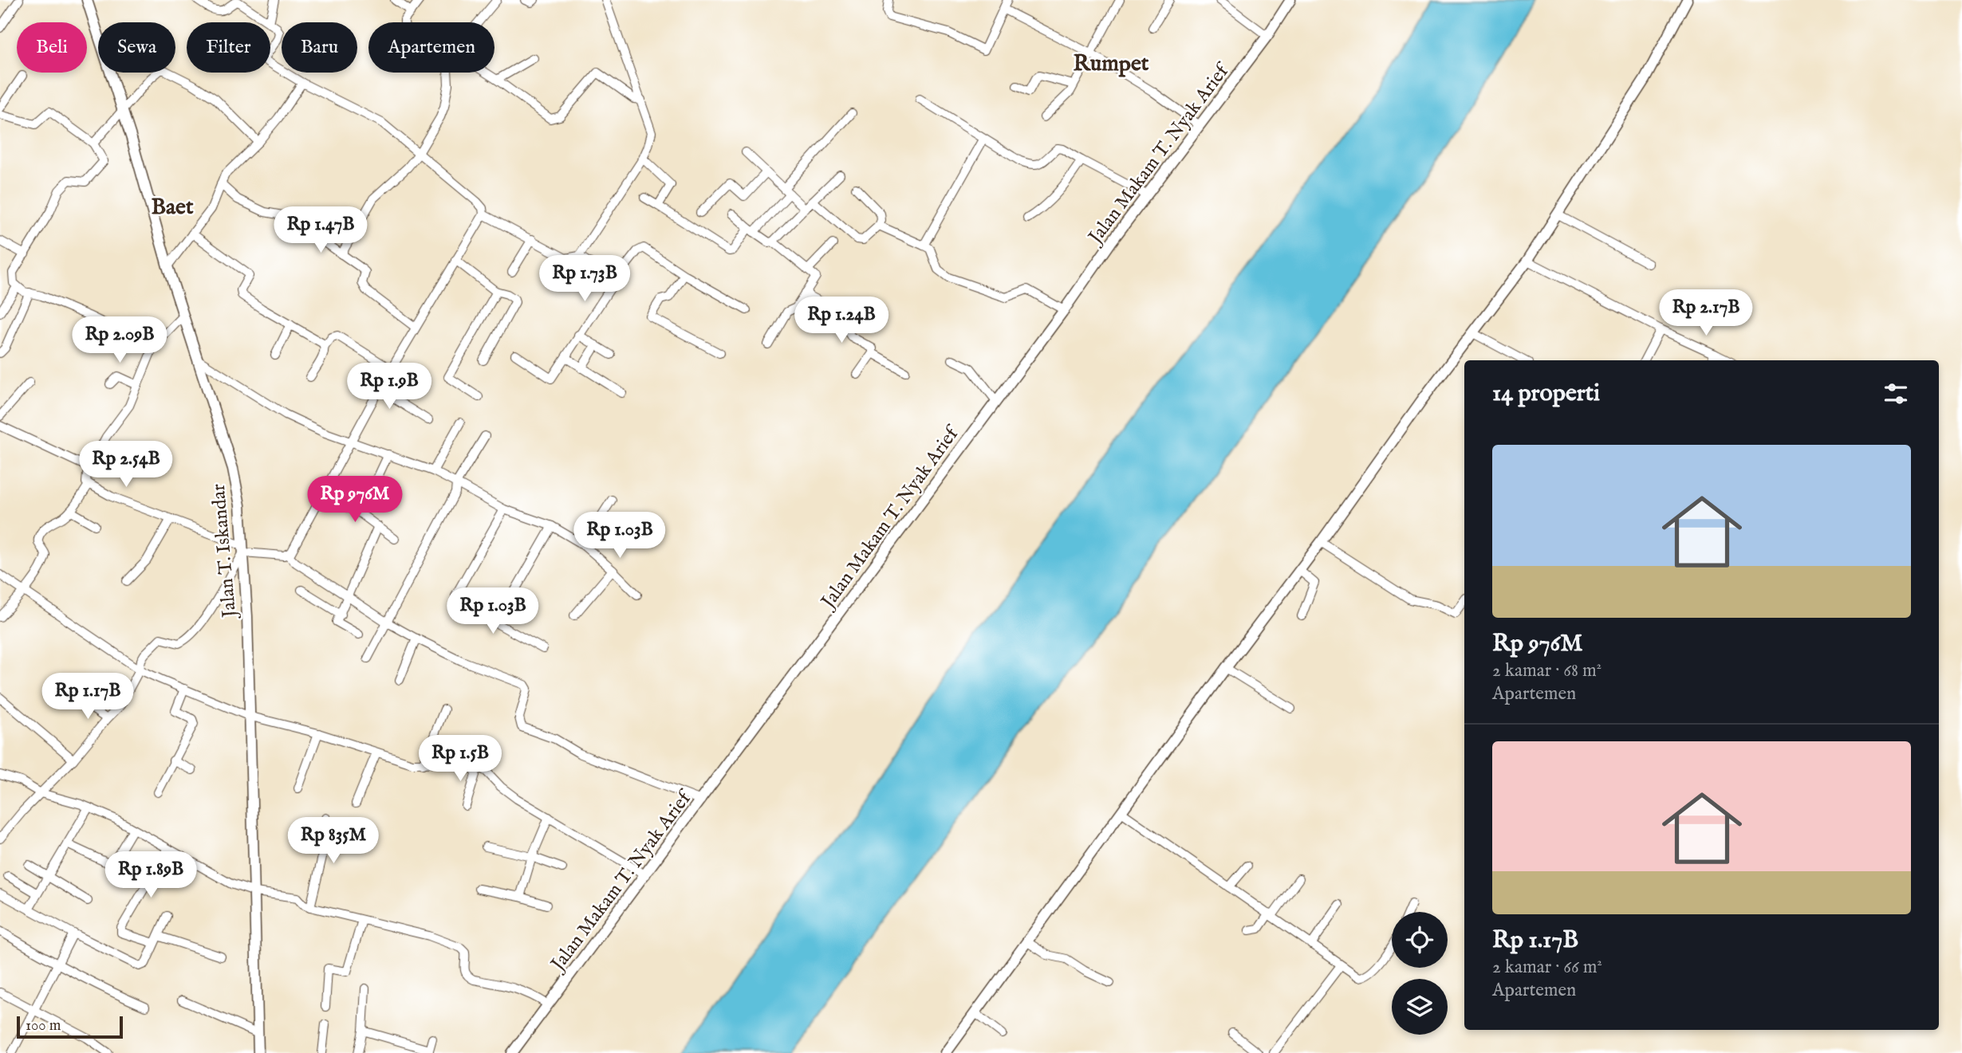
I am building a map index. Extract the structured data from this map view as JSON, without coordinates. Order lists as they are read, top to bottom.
{
  "streets": {
    "street": ["Jalan Makam T. Nyak Arief", "Jalan T. Iskandar"]
  },
  "districts": ["Rumpet", "Baet"],
  "scale_bar": "100 m",
  "page": {
    "chip": [
      "Beli",
      "Sewa",
      "Filter",
      "Baru",
      "Apartemen"
    ],
    "price": [
      "Rp 1.47B",
      "Rp 1.73B",
      "Rp 2.17B",
      "Rp 1.24B",
      "Rp 2.09B",
      "Rp 1.9B",
      "Rp 2.54B",
      "Rp 976M",
      "Rp 1.03B",
      "Rp 1.03B",
      "Rp 1.17B",
      "Rp 1.5B",
      "Rp 835M",
      "Rp 1.89B"
    ],
    "heading": "14 properti",
    "list": [
      {
        "name": "Rp 976M",
        "note": "2 kamar · 68 m² · Apartemen"
      },
      {
        "name": "Rp 1.17B",
        "note": "2 kamar · 66 m² · Apartemen"
      }
    ],
    "scale": "100 m"
  }
}
